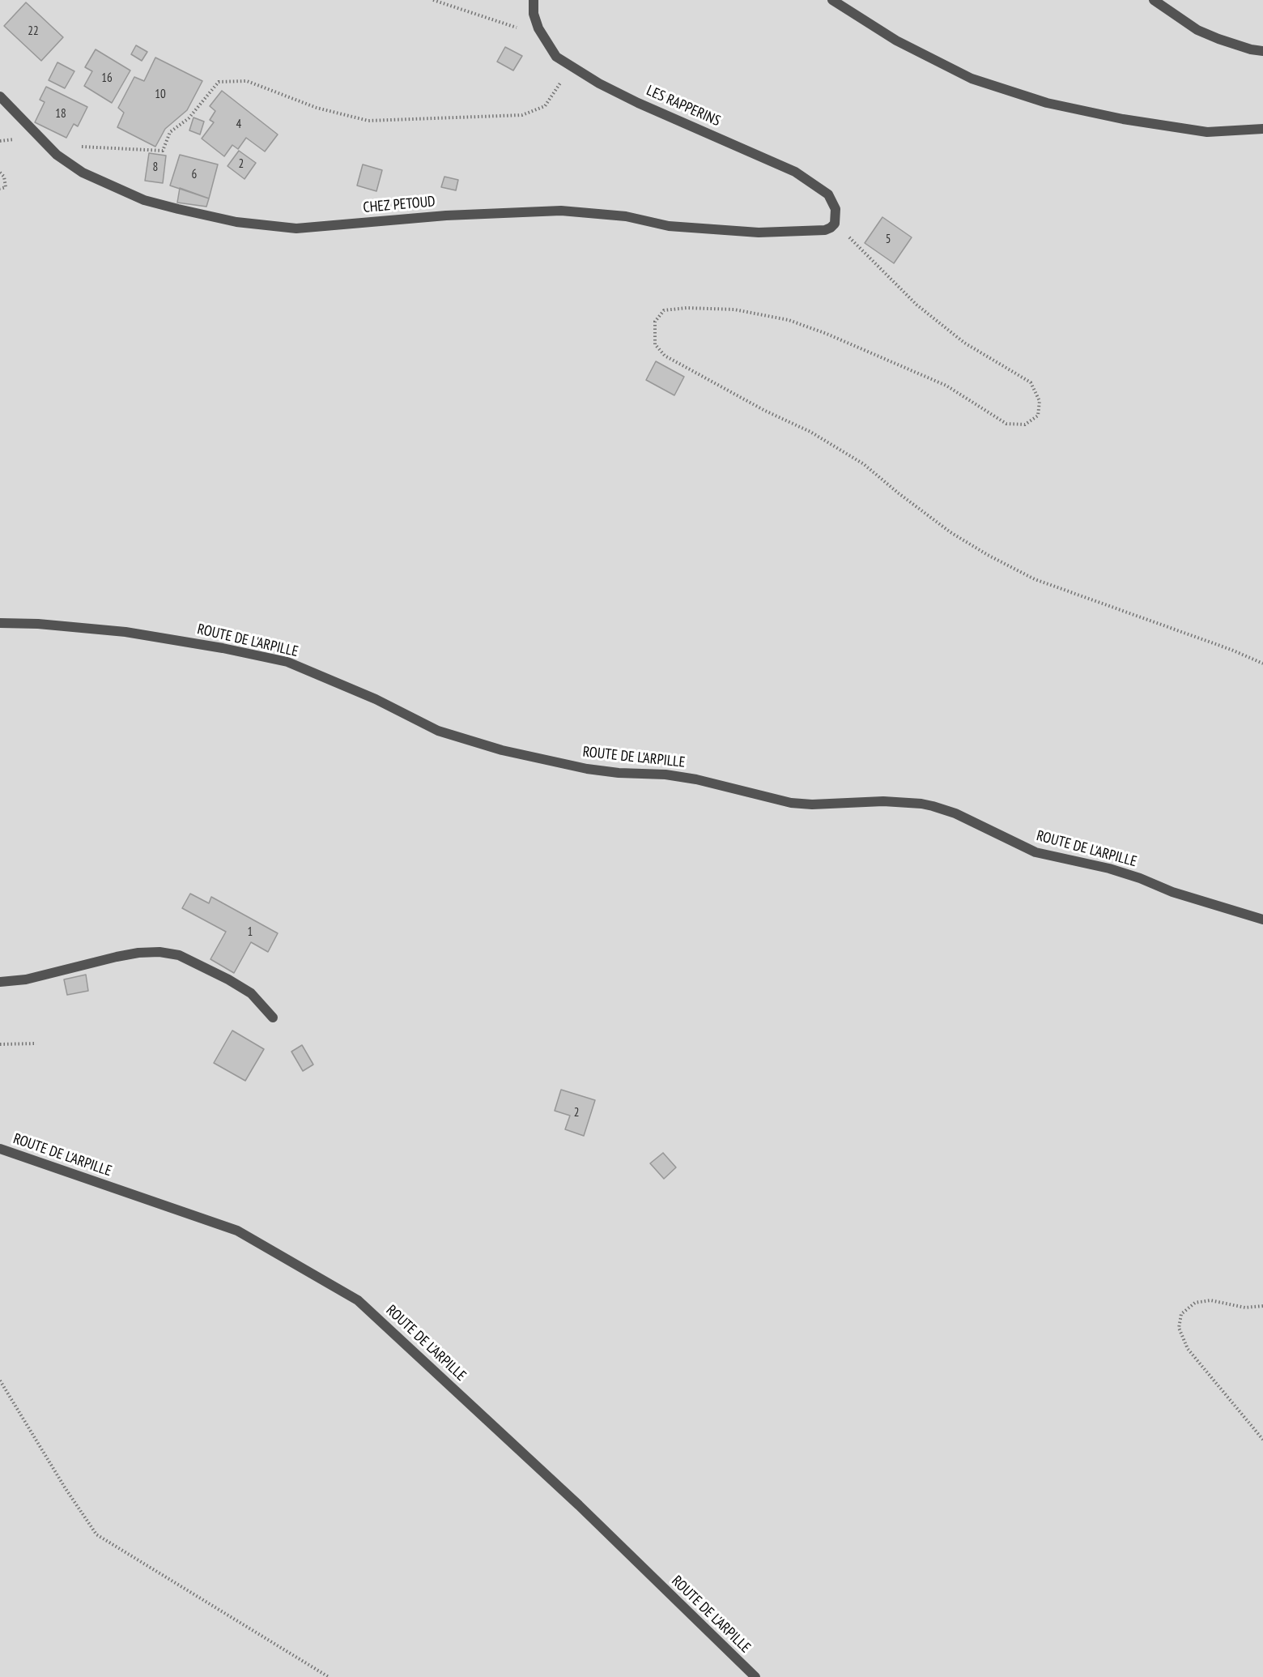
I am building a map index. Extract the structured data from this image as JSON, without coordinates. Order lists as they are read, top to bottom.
{
  "streets": {
    "street": ["LES RAPPERINS", "CHEZ PETOUD", "ROUTE DE L'ARPILLE"]
  },
  "crossings": [
    ["LES RAPPERINS", "CHEZ PETOUD"]
  ],
  "house_numbers": [
    "22",
    "16",
    "10",
    "18",
    "4",
    "2",
    "8",
    "6",
    "5",
    "1",
    "2"
  ]
}
